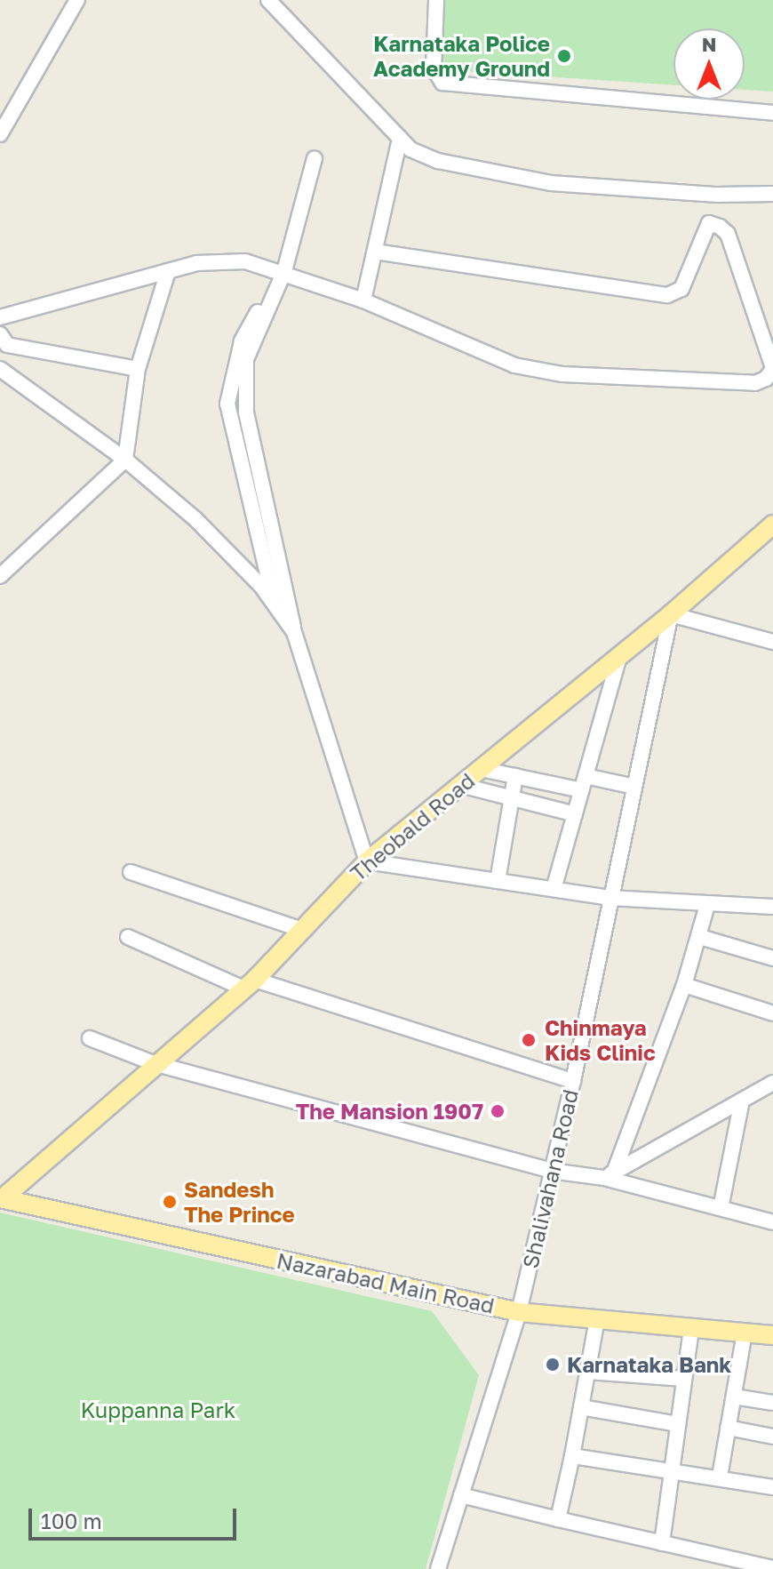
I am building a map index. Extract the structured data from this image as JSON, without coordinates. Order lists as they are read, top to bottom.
{
  "streets": {
    "main road": ["Theobald Road", "Nazarabad Main Road"],
    "street": ["Shalivahana Road"]
  },
  "crossings": [
    ["Theobald Road", "Shalivahana Road"],
    ["Theobald Road", "Nazarabad Main Road"],
    ["Shalivahana Road", "Nazarabad Main Road"]
  ],
  "parks": ["Kuppanna Park"],
  "places": [
    "Karnataka Police Academy Ground",
    "Chinmaya Kids Clinic",
    "The Mansion 1907",
    "Sandesh The Prince",
    "Karnataka Bank"
  ],
  "scale_bar": "100 m",
  "north": "top"
}
